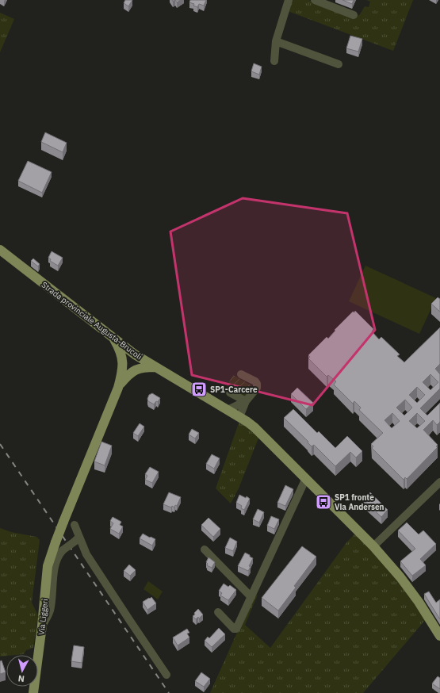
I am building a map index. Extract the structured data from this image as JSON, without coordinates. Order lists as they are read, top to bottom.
{
  "streets": {
    "main road": ["Strada provinciale Augusta-Brucoli", "Via Liggeri"]
  },
  "places": {
    "bus stop": ["SP1-Carcere", "SP1 fronte Via Andersen"]
  },
  "north": "bottom"
}
